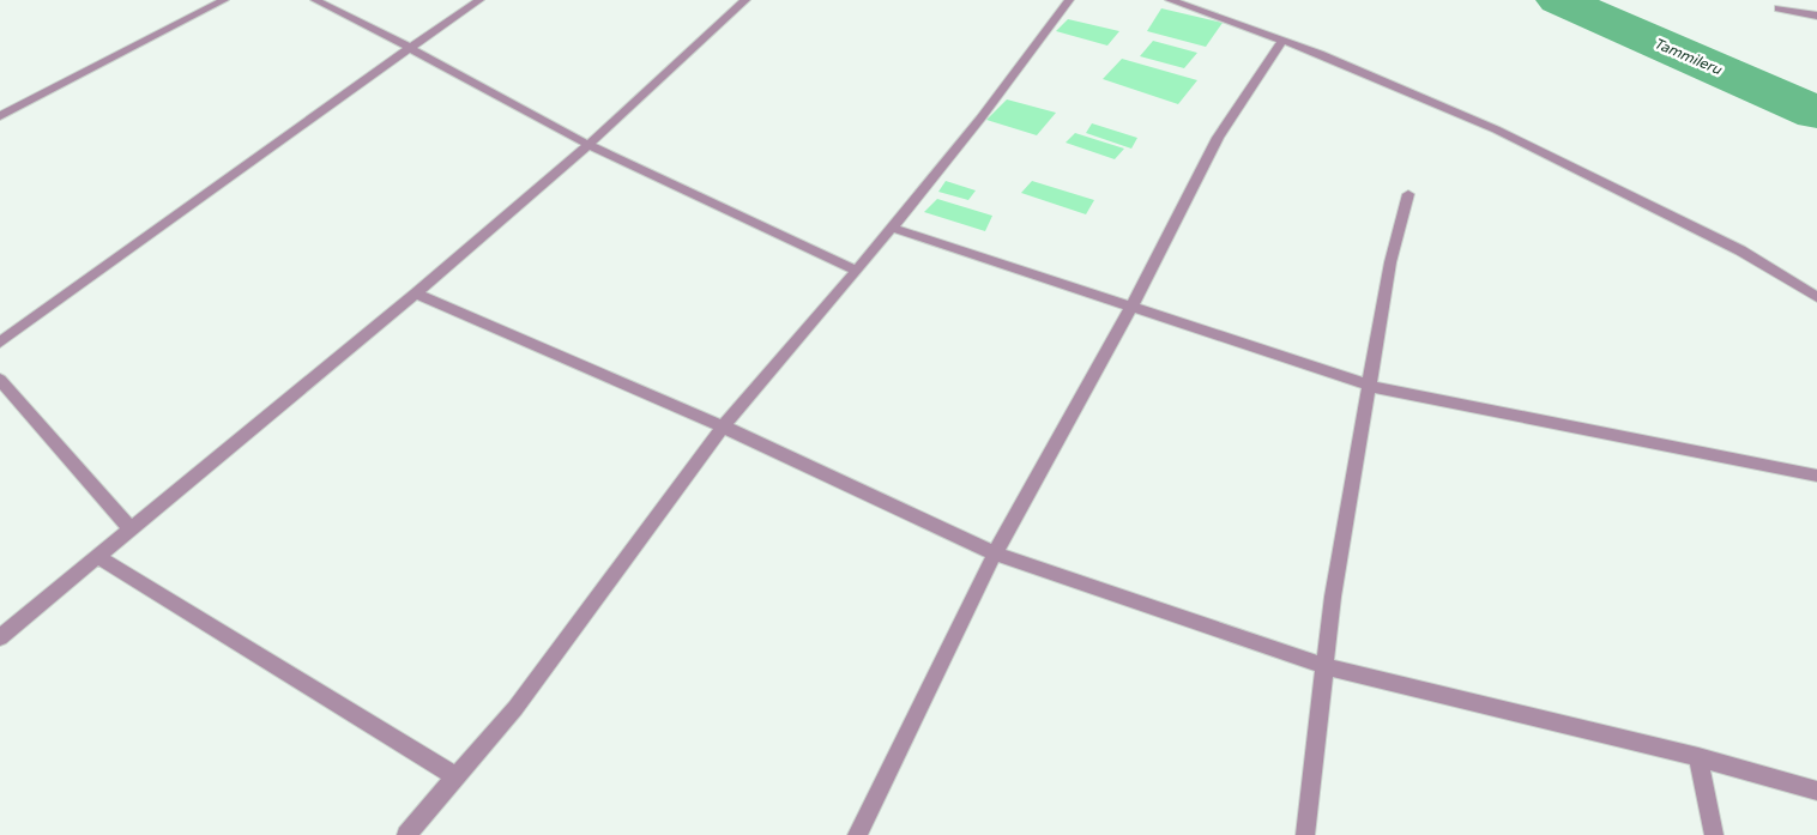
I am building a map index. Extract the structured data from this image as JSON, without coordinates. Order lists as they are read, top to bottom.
{
  "water": ["Tammileru"]
}
